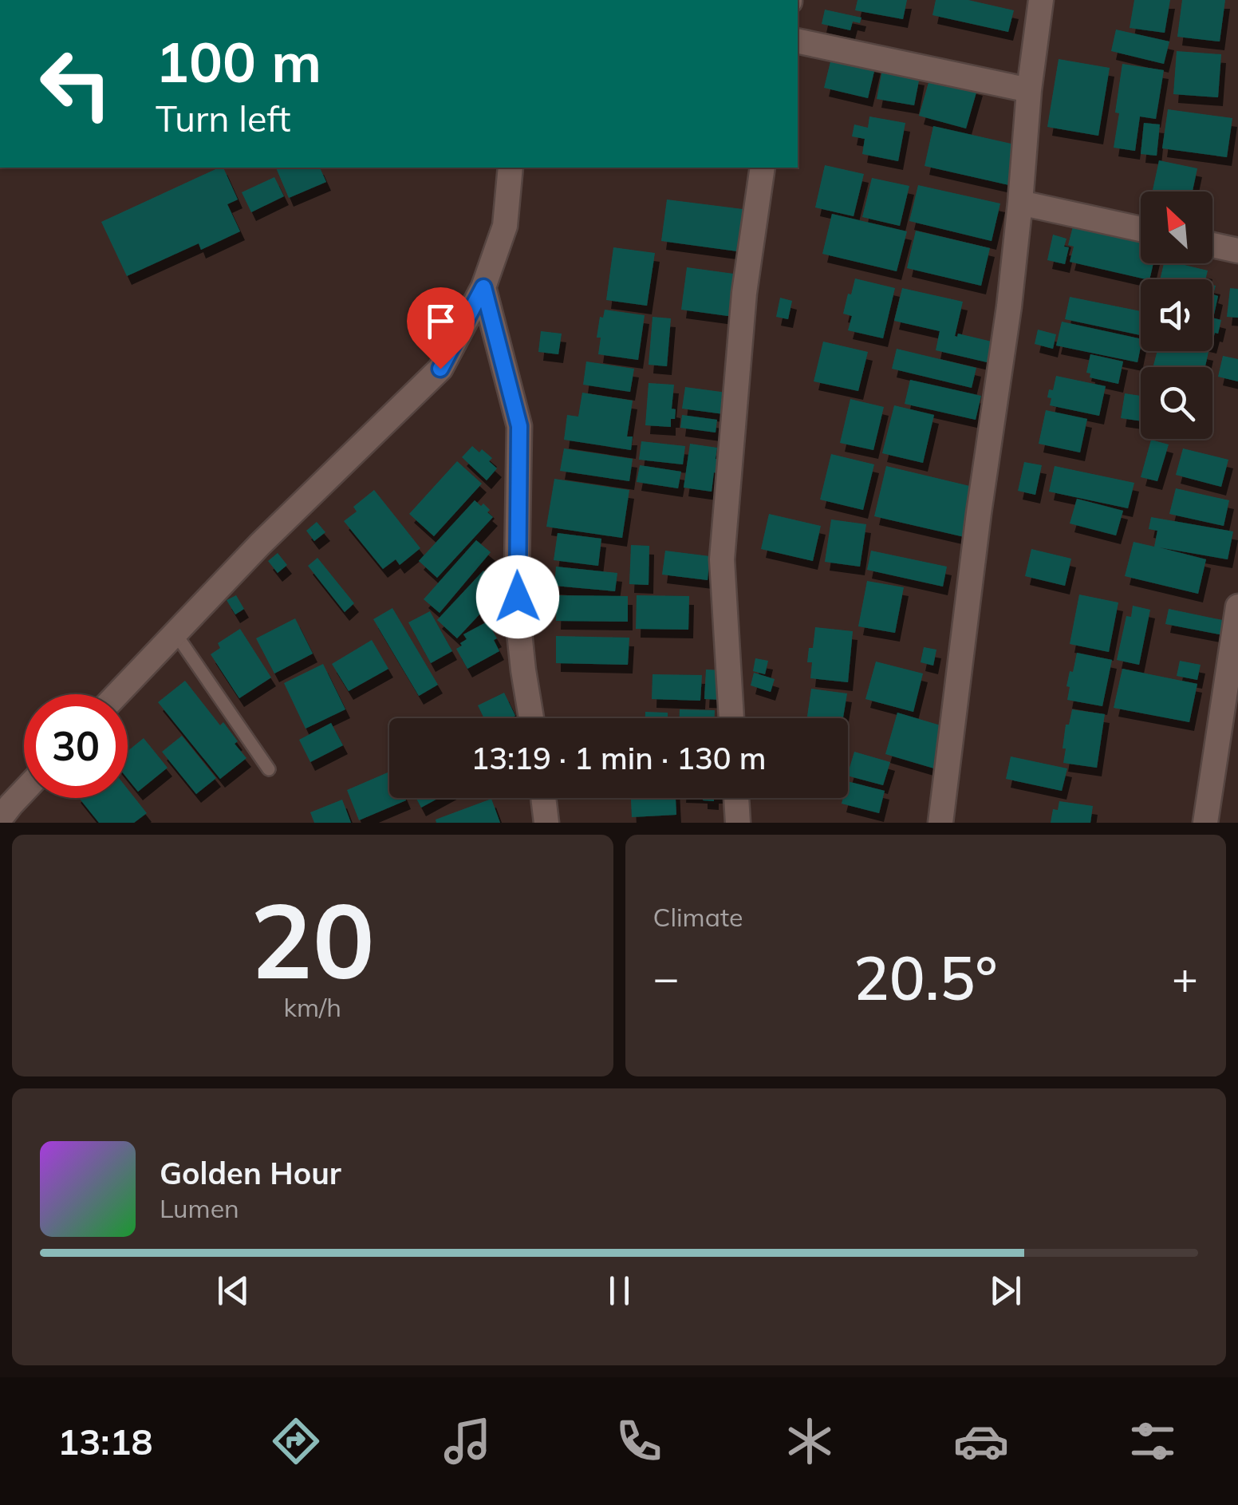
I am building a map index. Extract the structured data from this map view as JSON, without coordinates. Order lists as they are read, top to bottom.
{
  "north": "top left",
  "page": {
    "turn": ["100 m", "Turn left"],
    "limit": "30",
    "trip": "13:19 · 1 min · 130 m",
    "tile": [
      ["20", "km/h"],
      "Climate"
    ],
    "heat": ["−", "20.5°", "+"],
    "song": ["Golden Hour", "Lumen"],
    "tabs": "13:18"
  }
}
